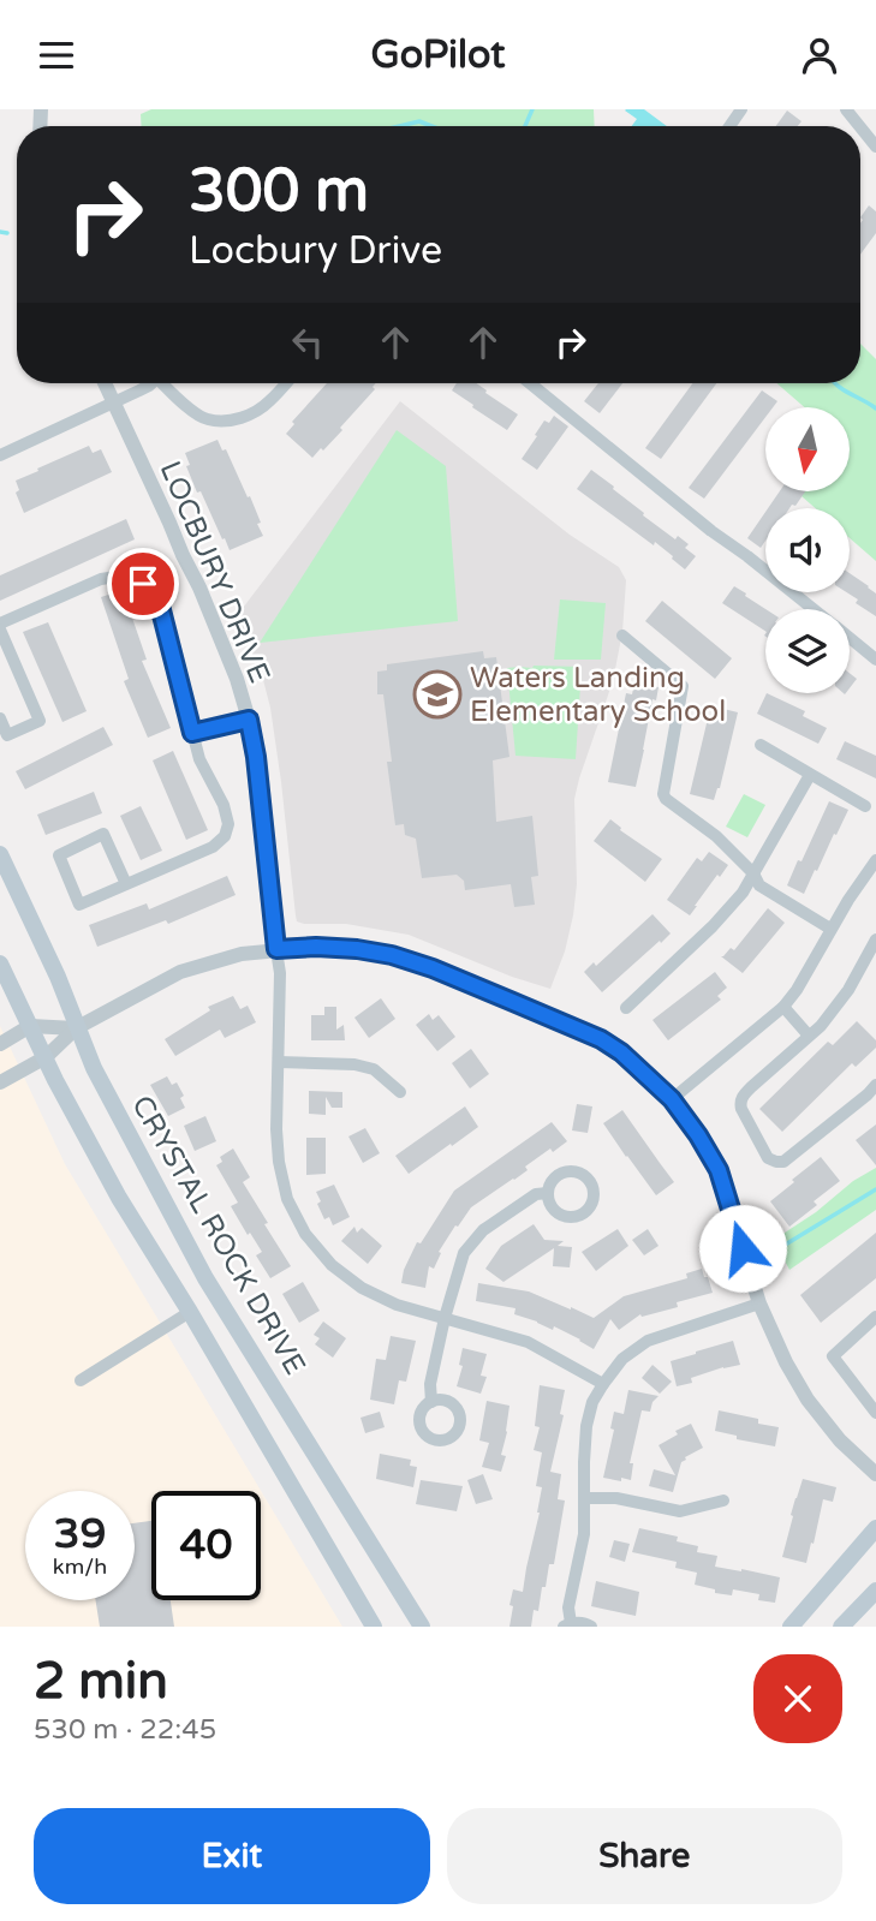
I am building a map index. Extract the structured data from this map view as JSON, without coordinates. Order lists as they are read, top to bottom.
{
  "streets": {
    "main road": ["CRYSTAL ROCK DRIVE"],
    "street": ["LOCBURY DRIVE"]
  },
  "places": {
    "school or university": ["Waters Landing Elementary School"]
  },
  "north": "bottom",
  "page": {
    "header": "GoPilot",
    "turn": ["300 m", "Locbury Drive"],
    "speed": "39 km/h",
    "limit": "40",
    "heading": ["2 min", "530 m · 22:45"],
    "buttons": ["Exit", "Share"]
  }
}
